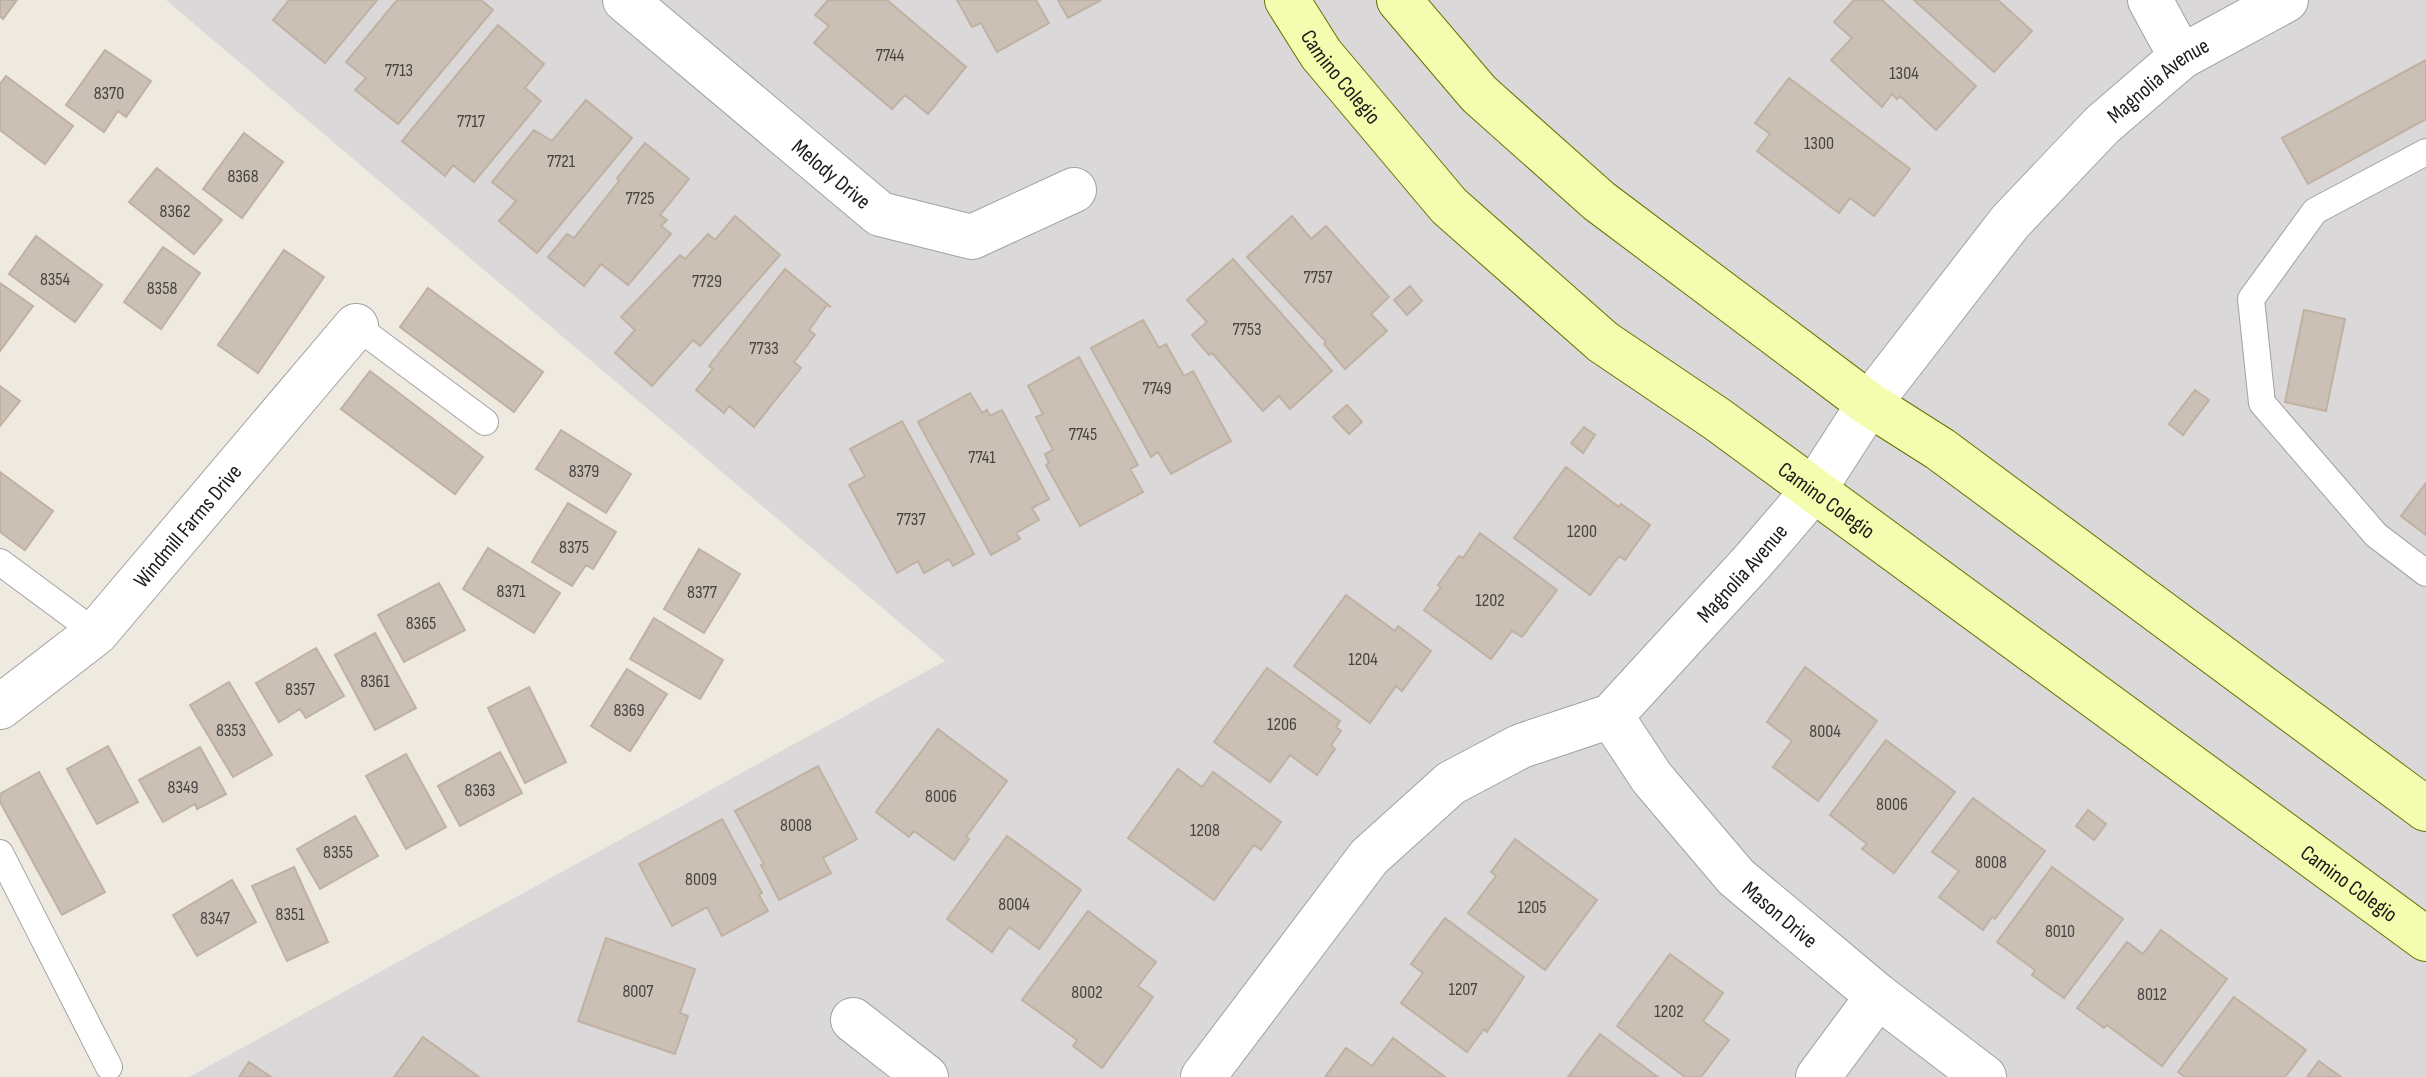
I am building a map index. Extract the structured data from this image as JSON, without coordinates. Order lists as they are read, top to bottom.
{
  "streets": {
    "street": [
      "Camino Colegio",
      "Magnolia Avenue",
      "Melody Drive",
      "Windmill Farms Drive",
      "Mason Drive"
    ]
  },
  "crossings": [
    ["Camino Colegio", "Magnolia Avenue"],
    ["Magnolia Avenue", "Mason Drive"]
  ],
  "house_numbers": [
    "7744",
    "7713",
    "1304",
    "8370",
    "7717",
    "1300",
    "7721",
    "8368",
    "7725",
    "8362",
    "7757",
    "8354",
    "7729",
    "8358",
    "7753",
    "7733",
    "7749",
    "7745",
    "7741",
    "8379",
    "7737",
    "1200",
    "8375",
    "8371",
    "8377",
    "1202",
    "8365",
    "1204",
    "8361",
    "8357",
    "8369",
    "1206",
    "8353",
    "8004",
    "8349",
    "8363",
    "8006",
    "8006",
    "8008",
    "1208",
    "8355",
    "8008",
    "8009",
    "8004",
    "1205",
    "8351",
    "8347",
    "8010",
    "1207",
    "8007",
    "8002",
    "8012",
    "1202"
  ]
}
